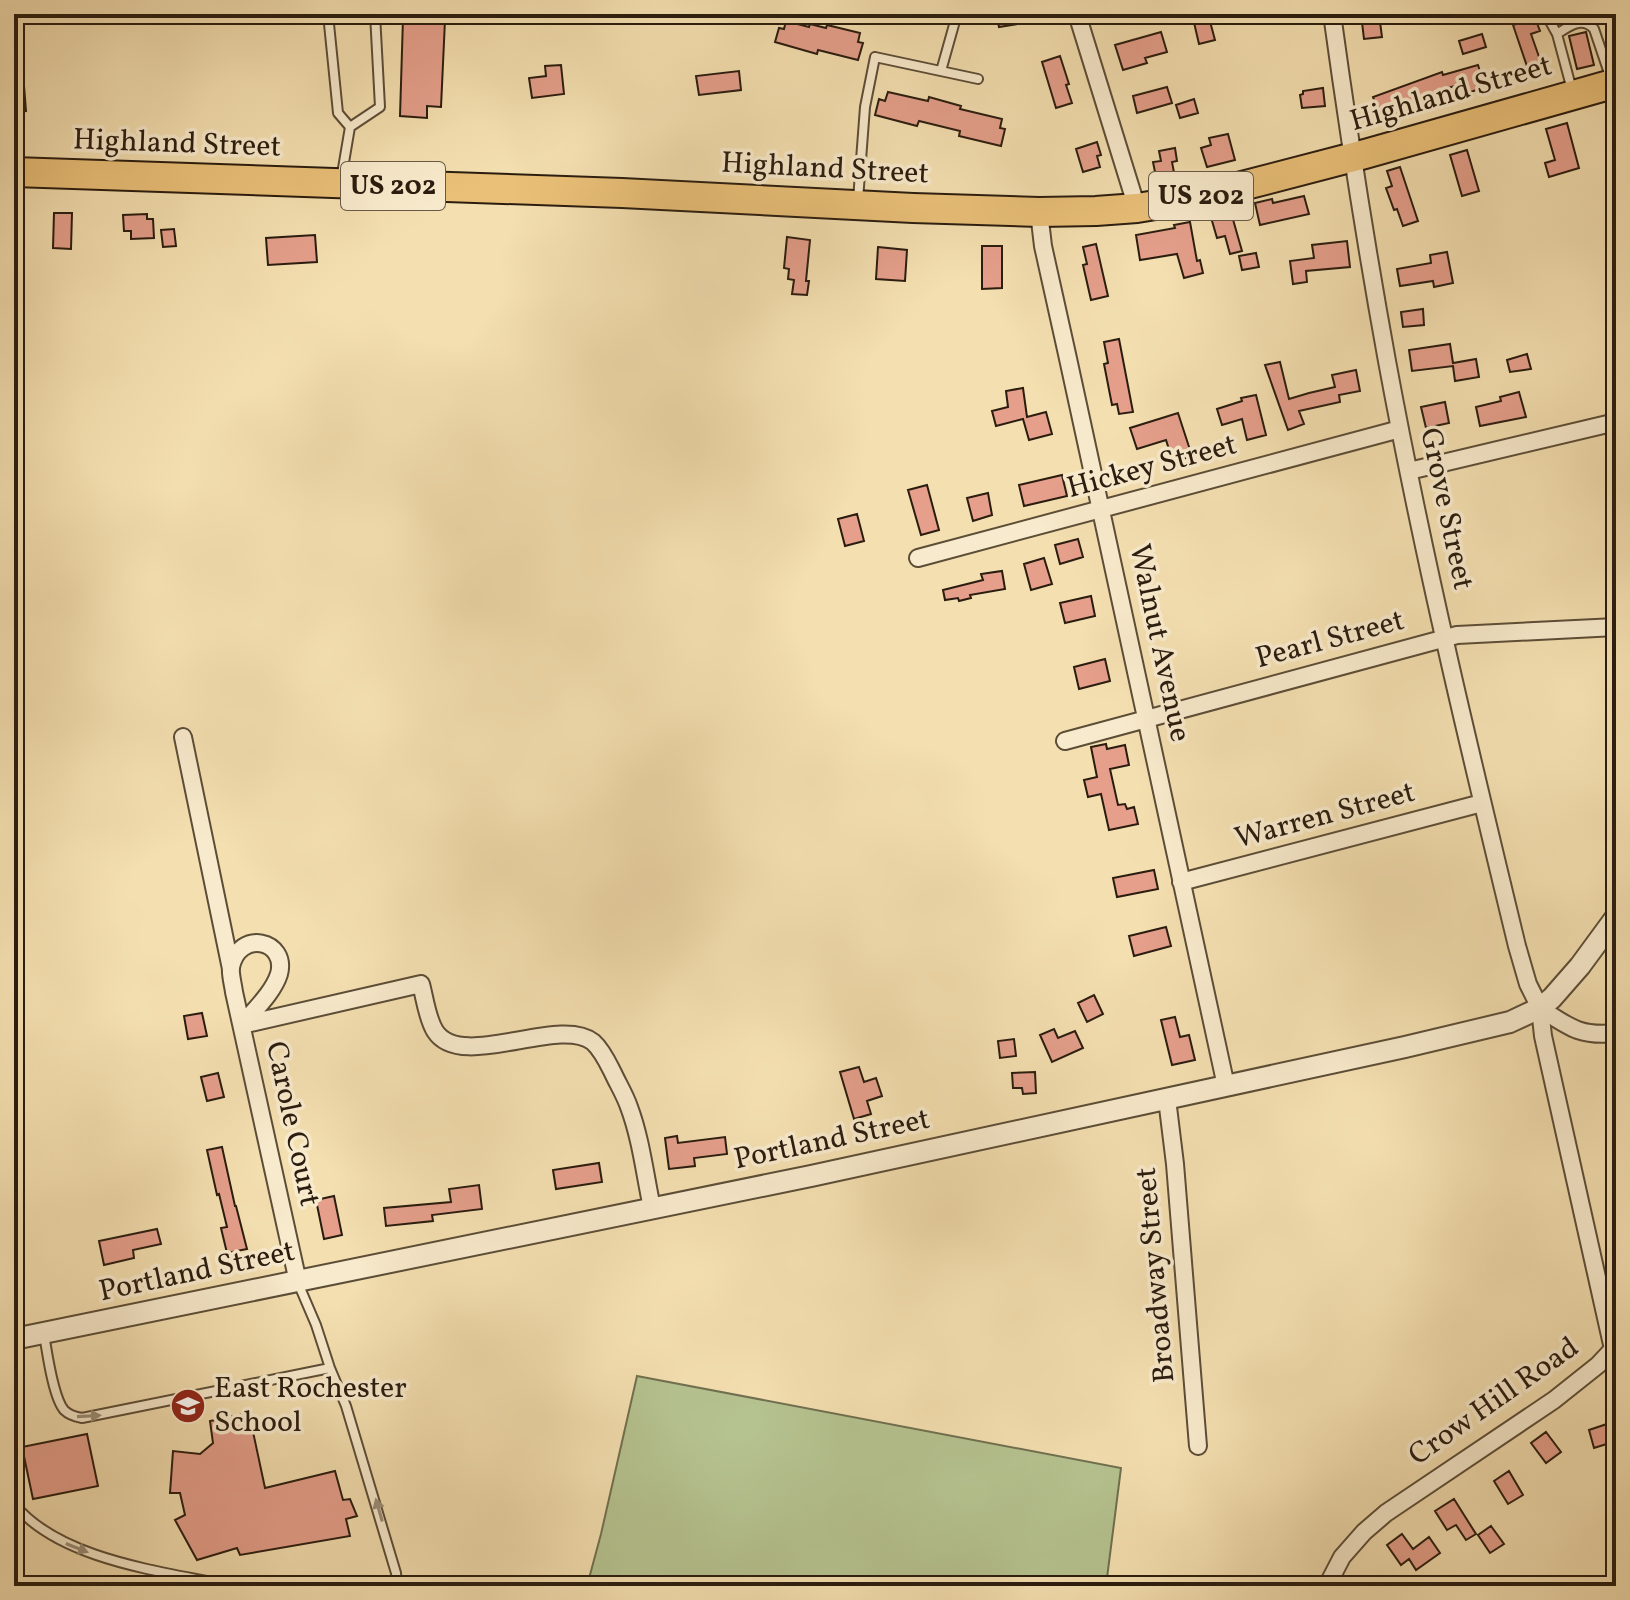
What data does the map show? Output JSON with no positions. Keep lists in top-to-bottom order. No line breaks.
{"streets":{"highway":["Highland Street","US 202"],"street":["Hickey Street","Grove Street","Pearl Street","Walnut Avenue","Warren Street","Carole Court","Portland Street","Broadway Street","Crow Hill Road"]},"crossings":[["Highland Street","Grove Street"],["Highland Street","Walnut Avenue"],["Hickey Street","Grove Street"],["Hickey Street","Walnut Avenue"],["Grove Street","Pearl Street"],["Grove Street","Warren Street"],["Grove Street","Portland Street"],["Grove Street","Crow Hill Road"],["Pearl Street","Walnut Avenue"],["Walnut Avenue","Warren Street"],["Walnut Avenue","Portland Street"],["Carole Court","Portland Street"],["Portland Street","Broadway Street"],["Portland Street","Crow Hill Road"]],"places":{"school or university":["East Rochester School"]}}
